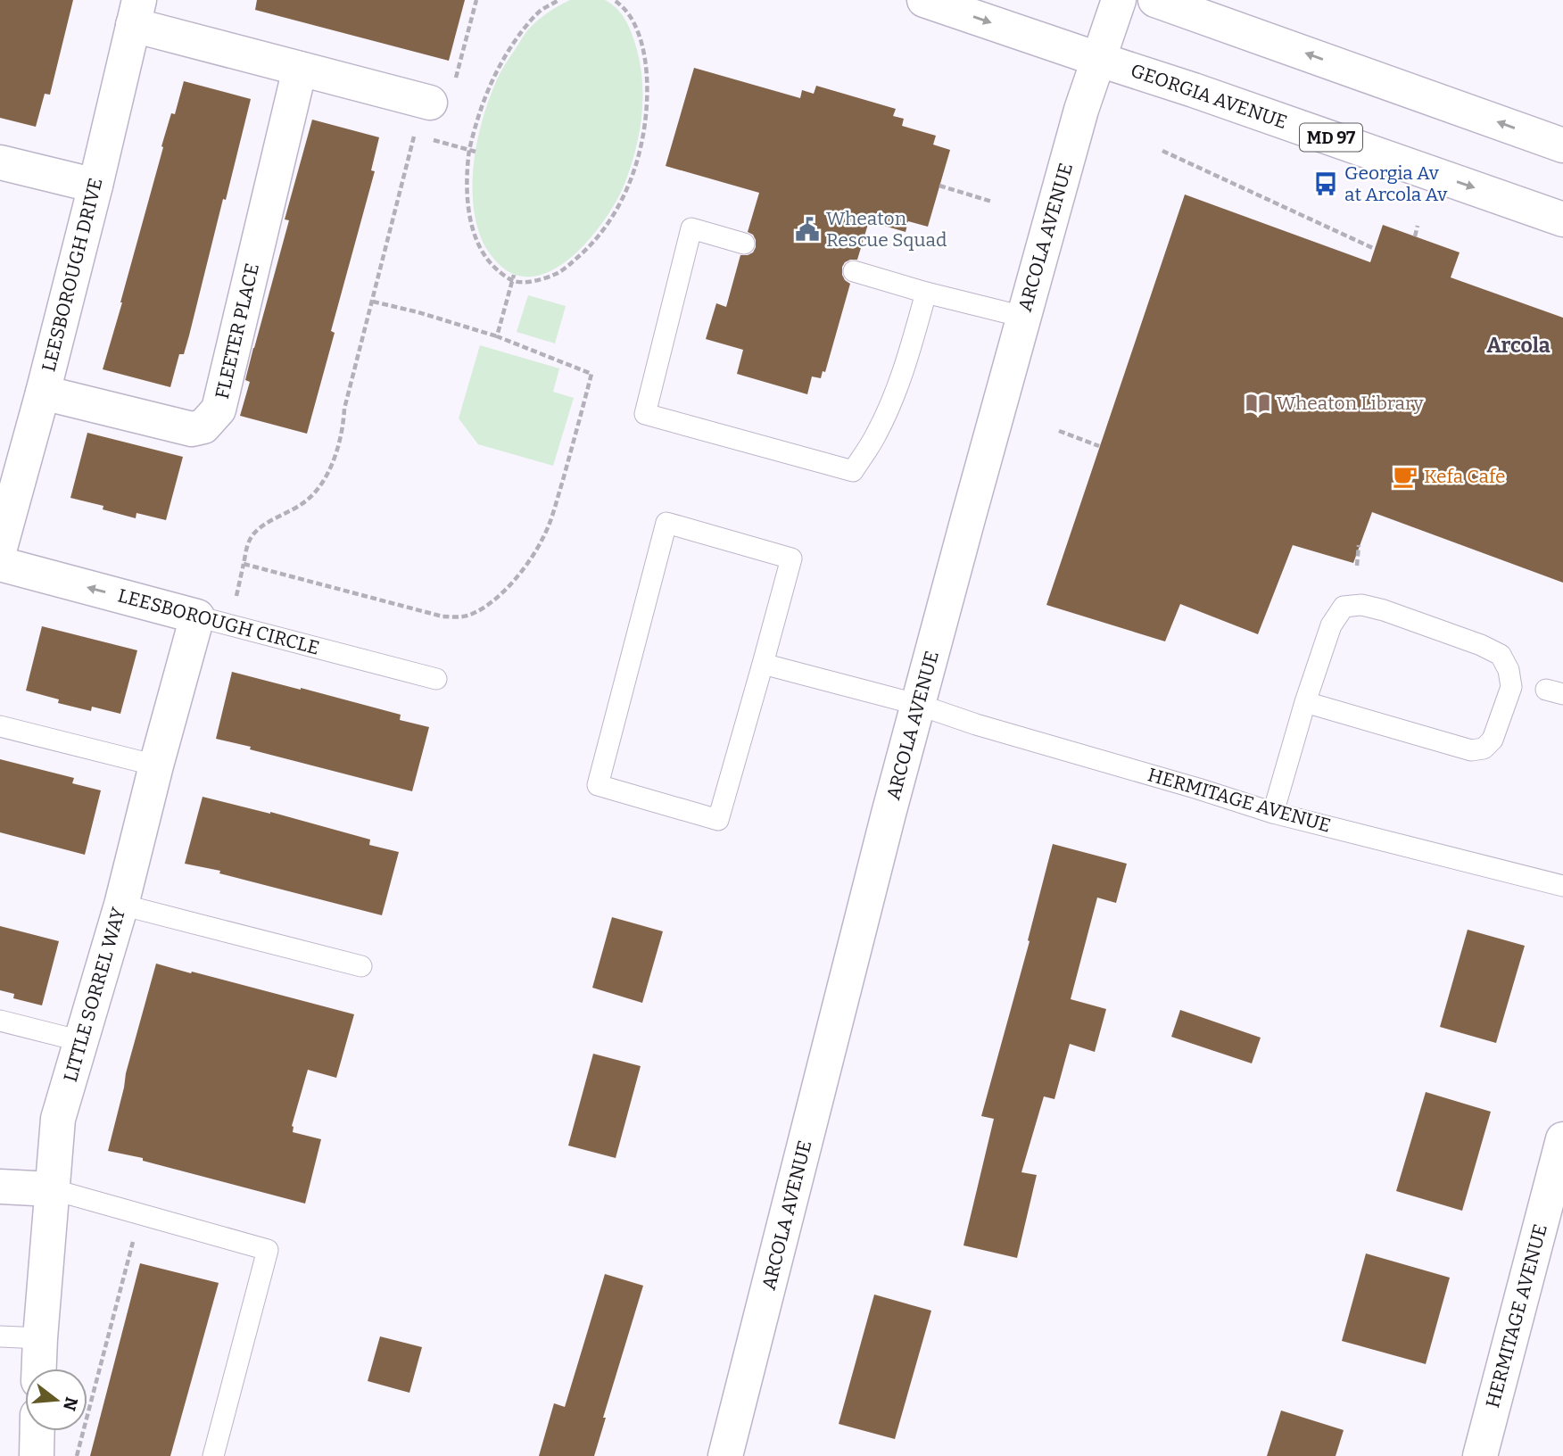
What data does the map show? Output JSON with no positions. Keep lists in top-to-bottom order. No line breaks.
{"streets":{"street":["GEORGIA AVENUE","MD 97","ARCOLA AVENUE","LEESBOROUGH DRIVE","FLEETER PLACE","LEESBOROUGH CIRCLE","HERMITAGE AVENUE","LITTLE SORREL WAY"]},"crossings":[["GEORGIA AVENUE","ARCOLA AVENUE"],["ARCOLA AVENUE","HERMITAGE AVENUE"],["LEESBOROUGH DRIVE","FLEETER PLACE"],["LEESBOROUGH CIRCLE","LITTLE SORREL WAY"]],"one_way":["LEESBOROUGH CIRCLE"],"districts":["Arcola"],"places":{"bus stop":["Georgia Av at Arcola Av"],"public building":["Wheaton Rescue Squad"],"library":["Wheaton Library"],"cafe":["Kefa Cafe"]},"north":"right"}
